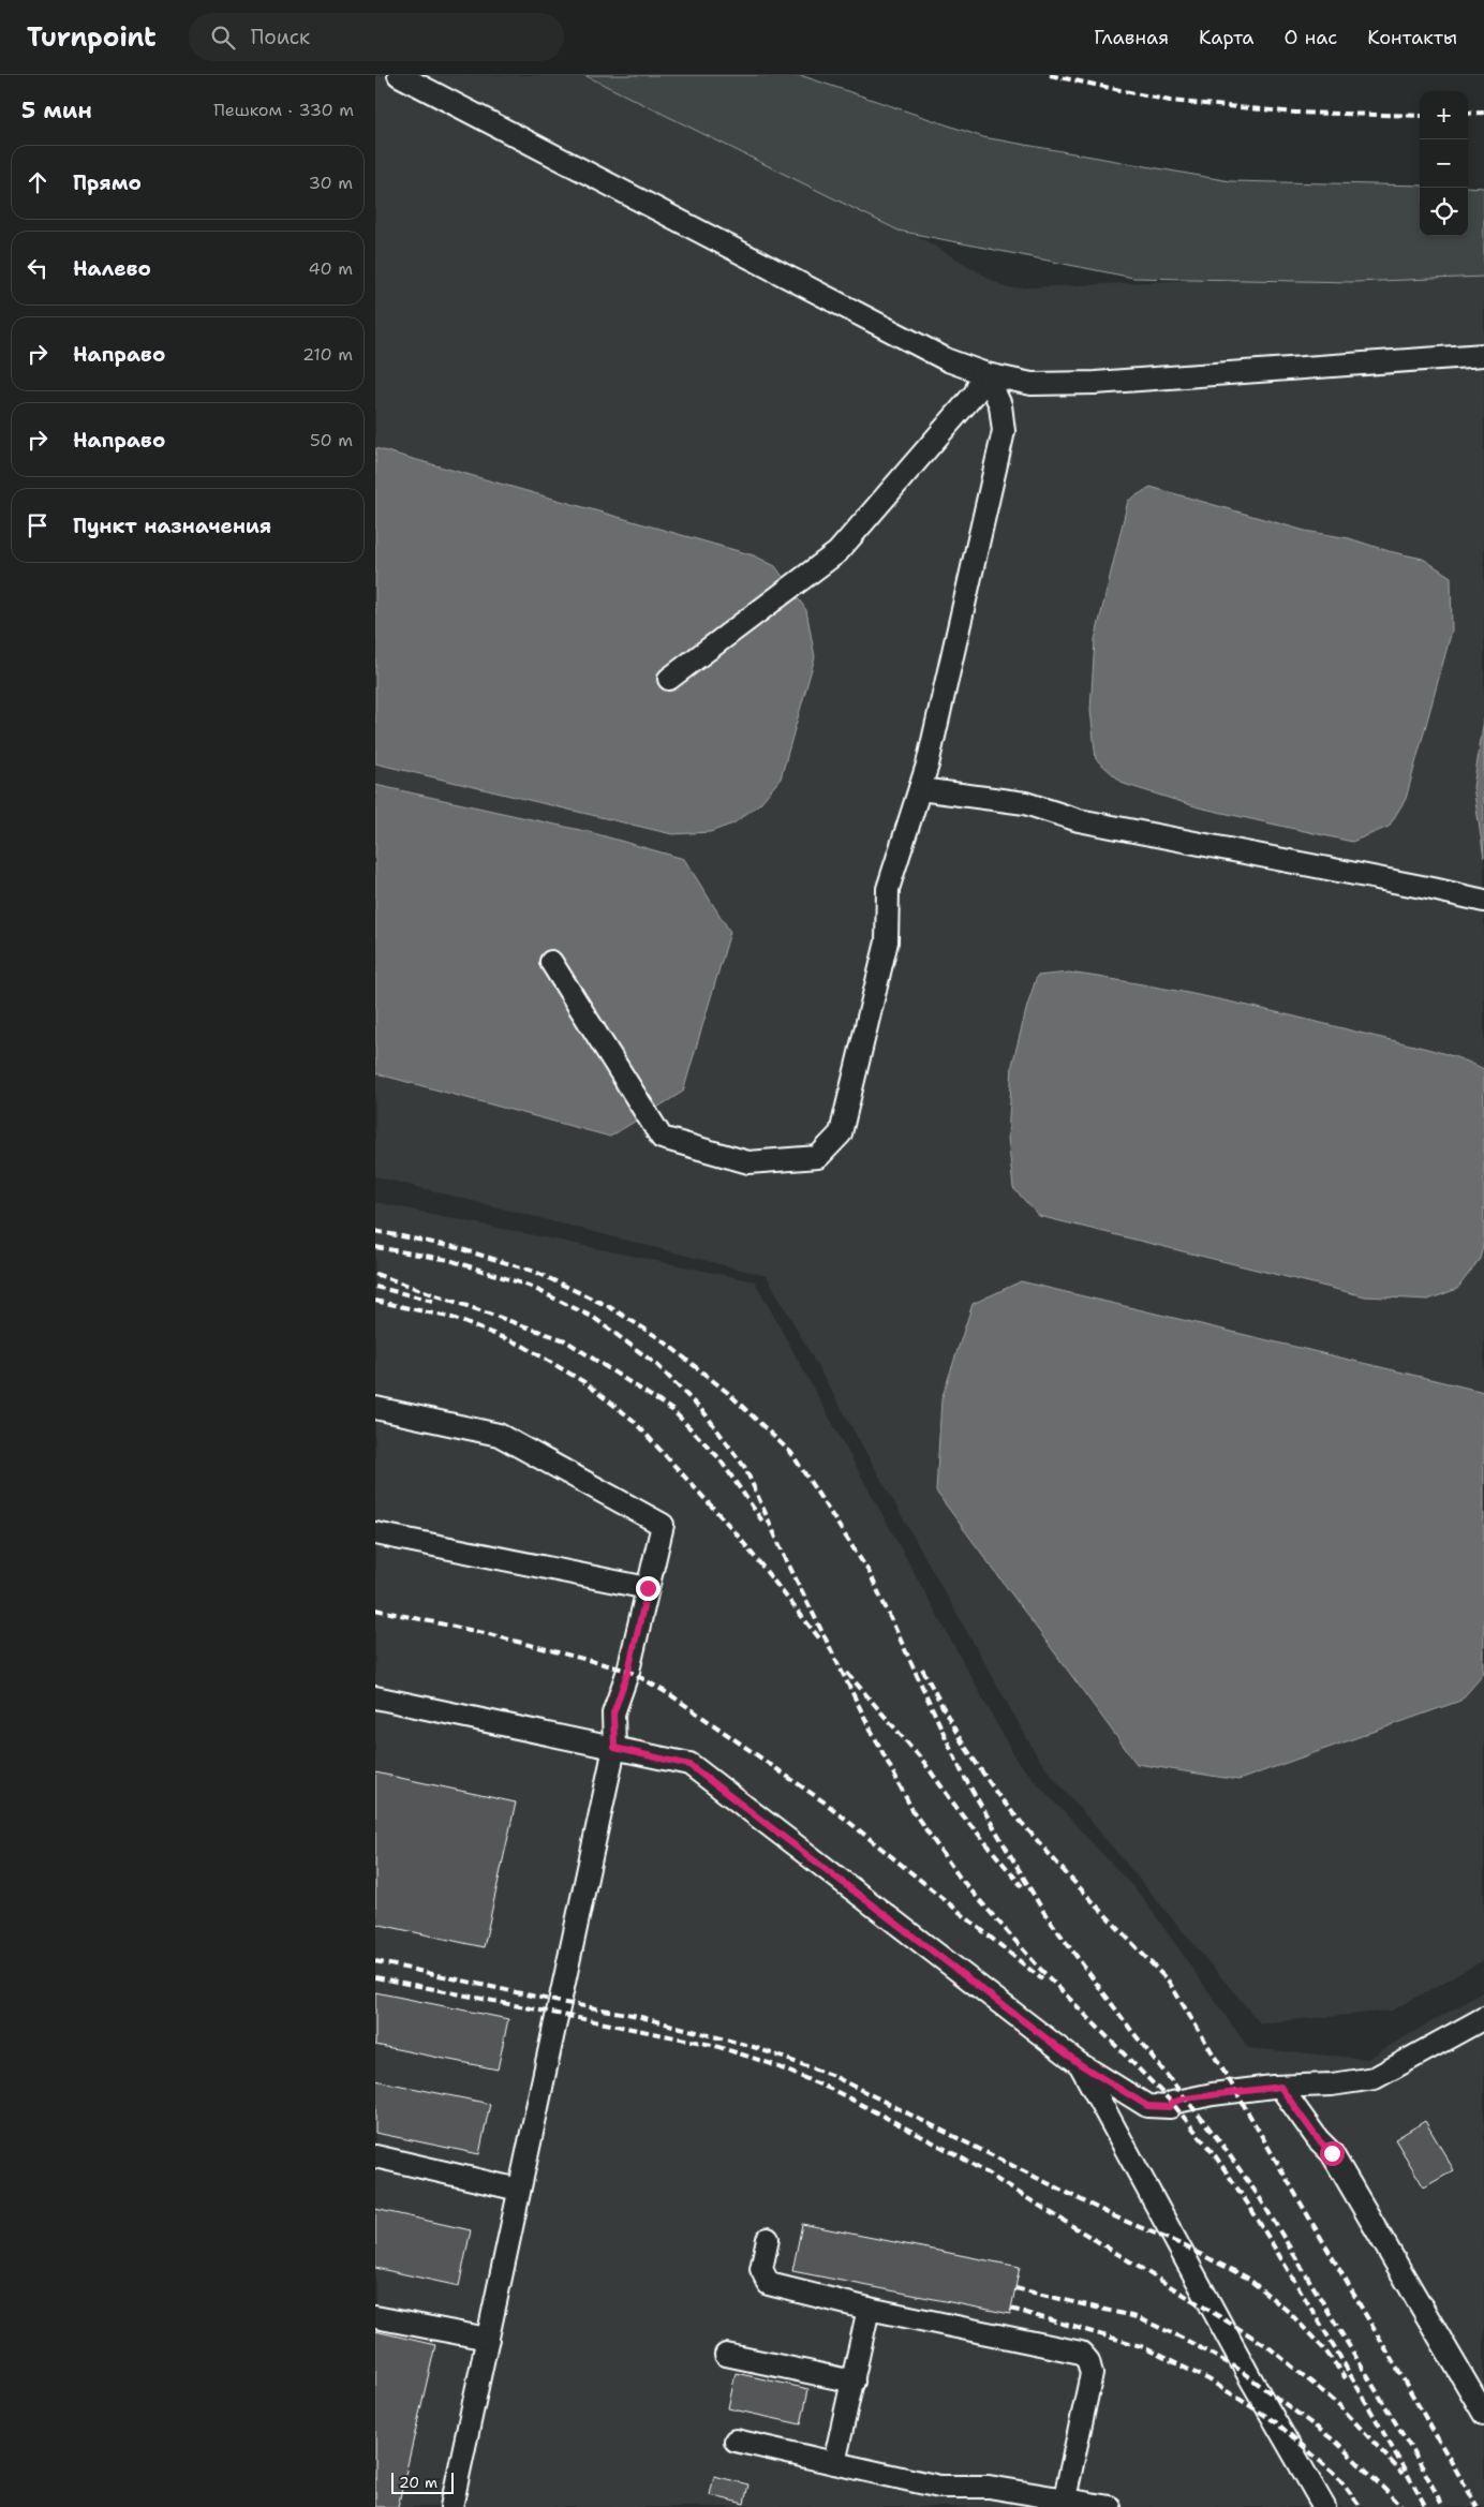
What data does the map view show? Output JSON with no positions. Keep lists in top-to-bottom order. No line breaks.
{"scale_bar":"20 m","page":{"header":"Turnpoint","search":"Поиск","nav":["Главная","Карта","О нас","Контакты"],"heading":["5 мин","Пешком · 330 m"],"map_buttons":["+","−"],"list":[["Прямо","30 m"],["Налево","40 m"],["Направо","210 m"],["Направо","50 m"],"Пункт назначения"],"scale":"20 m"}}
